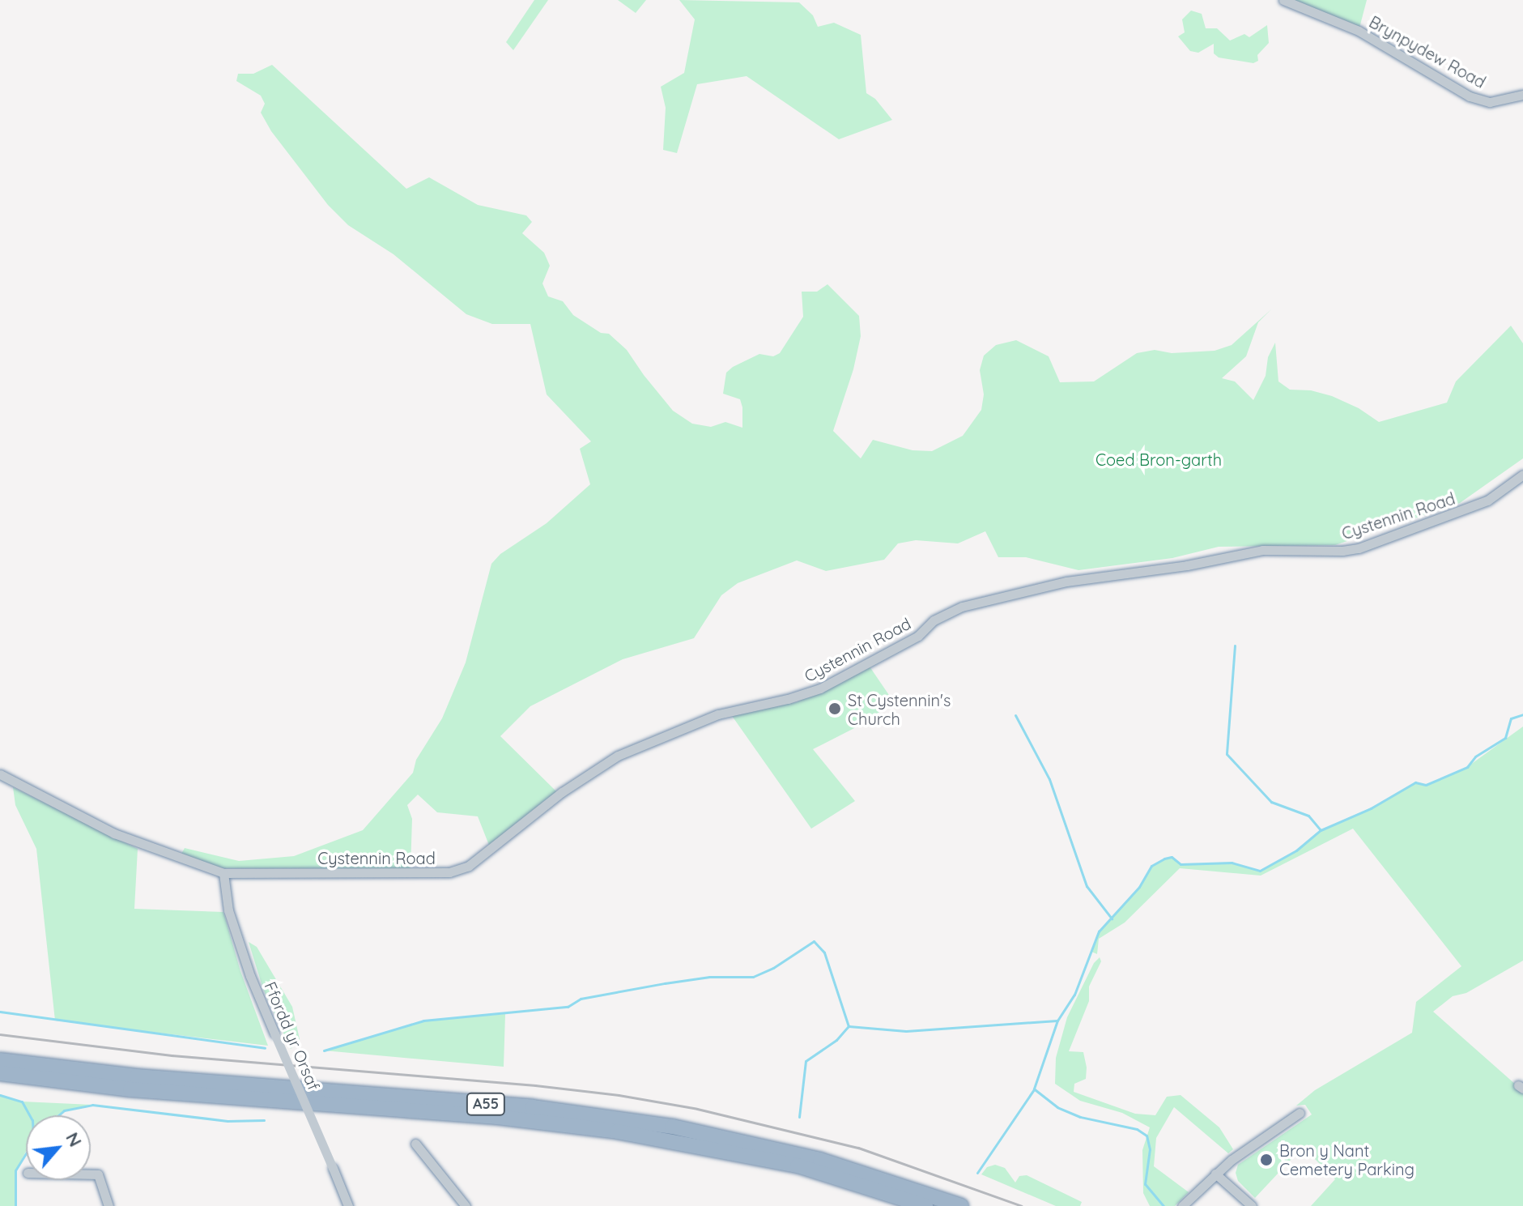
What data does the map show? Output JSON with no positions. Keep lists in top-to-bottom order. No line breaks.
{"streets":{"highway":["A55"],"street":["Brynpydew Road","Cystennin Road","Ffordd yr Orsaf"]},"crossings":[["Cystennin Road","Ffordd yr Orsaf"]],"parks":["Coed Bron-garth"],"places":["St Cystennin's Church","Bron y Nant Cemetery Parking"],"north":"top right"}
